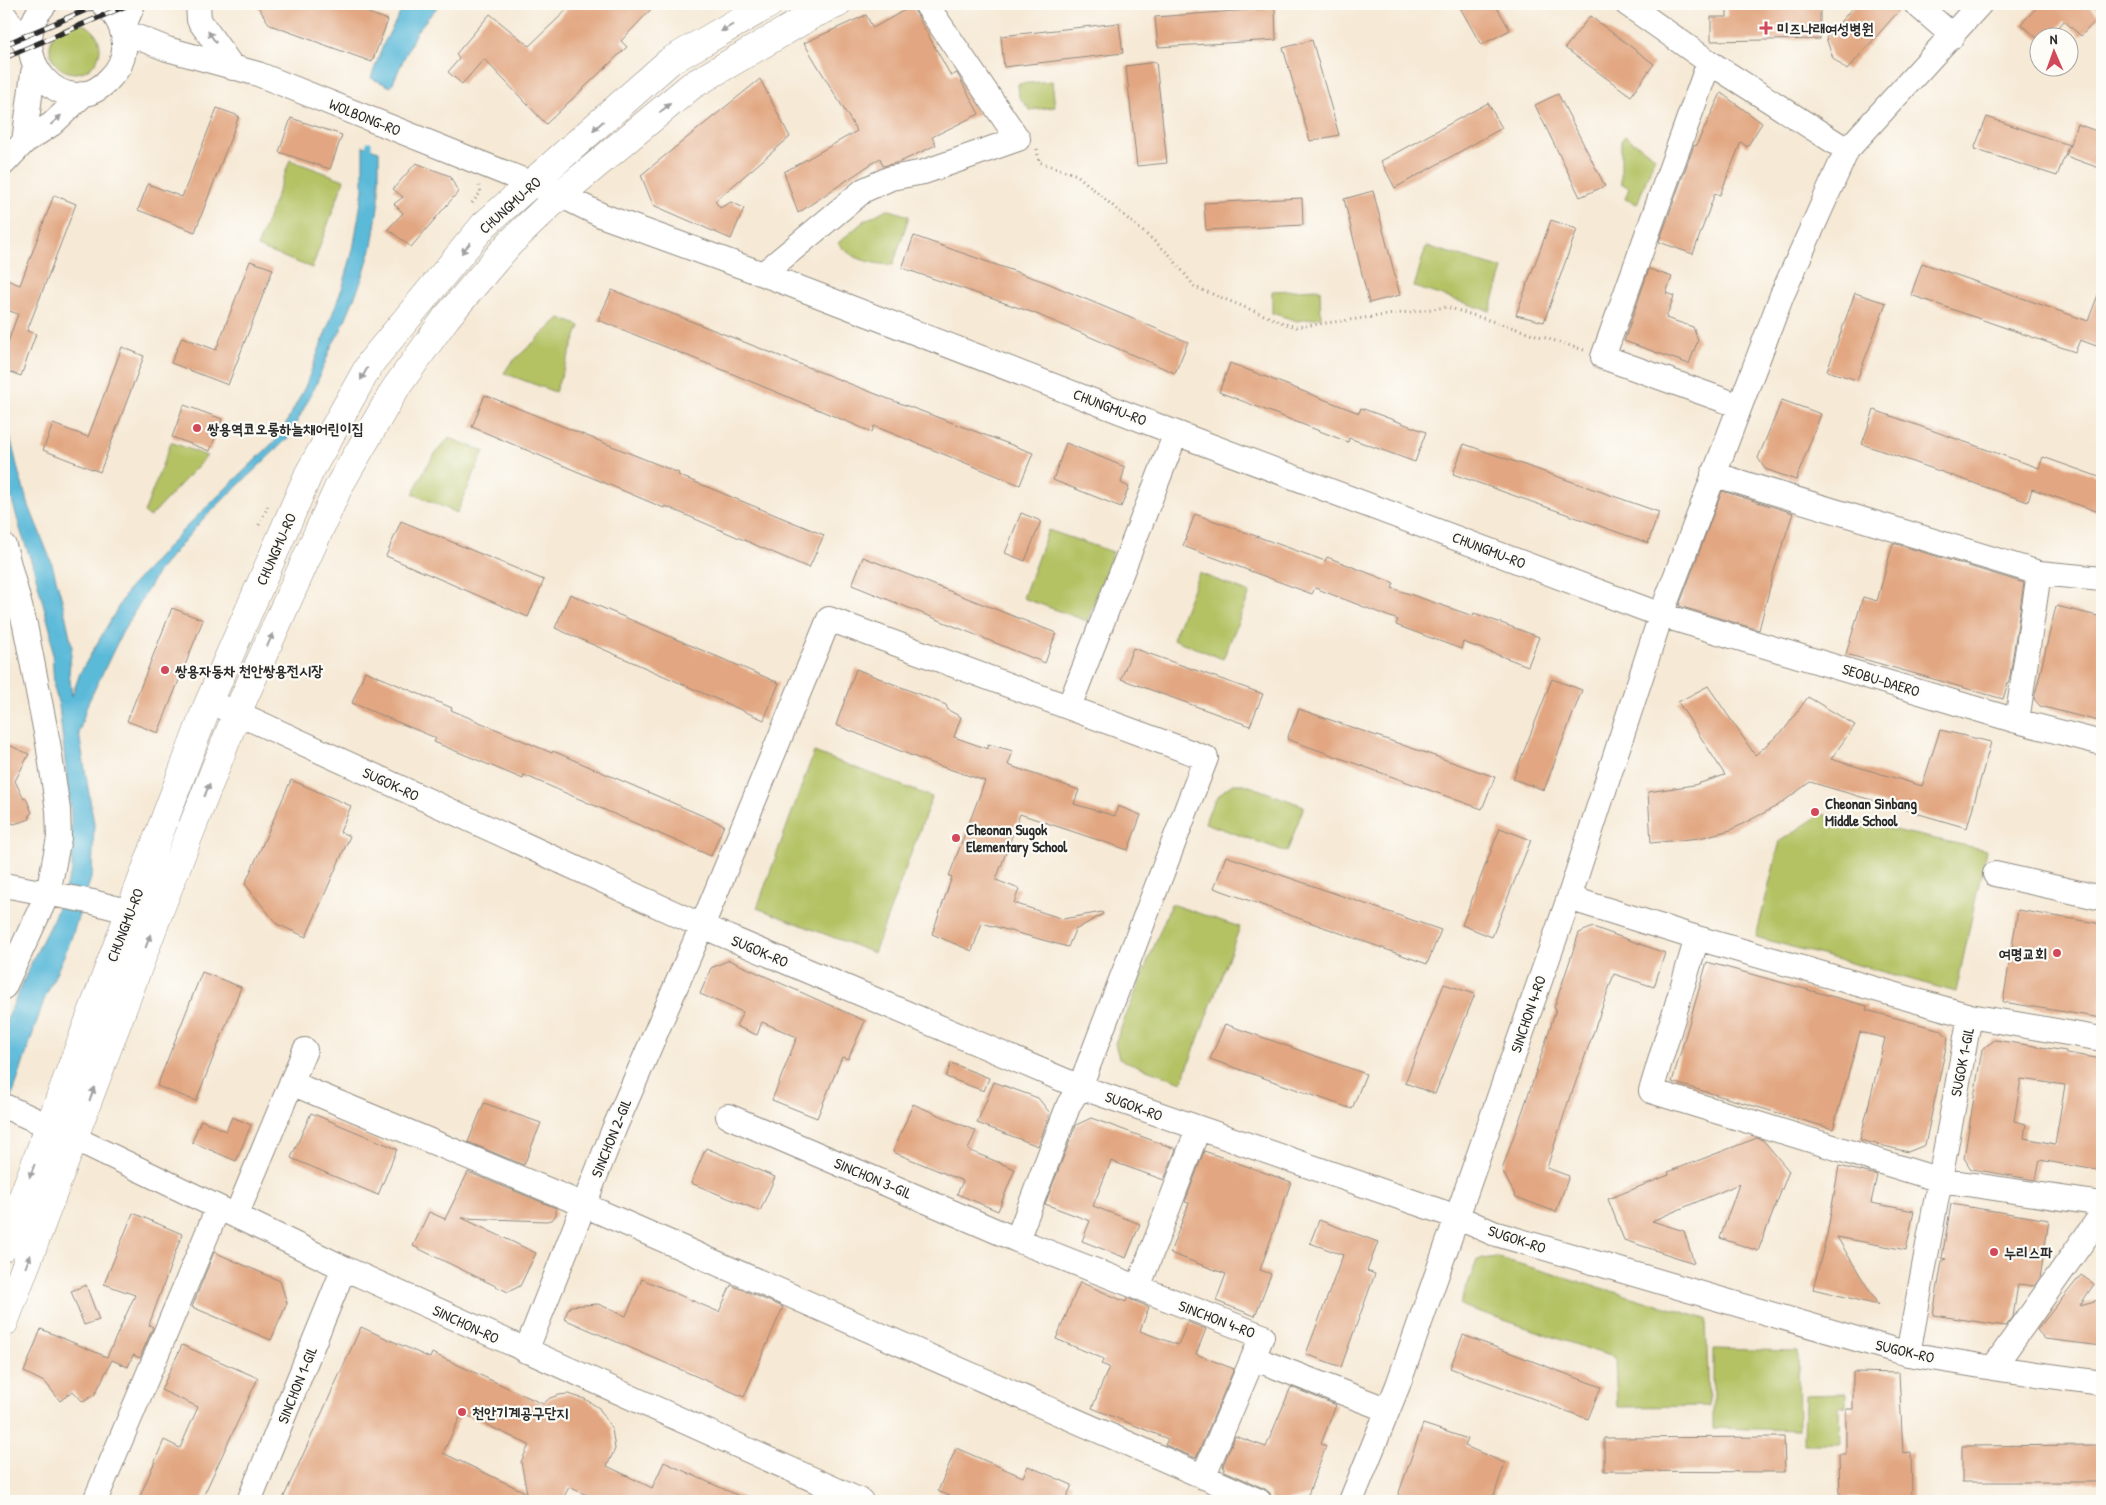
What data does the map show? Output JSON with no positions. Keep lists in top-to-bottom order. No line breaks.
{"streets":{"main road":["CHUNGMU-RO"],"street":["WOLBONG-RO","SEOBU-DAERO","SUGOK-RO","SINCHON 4-RO","SUGOK 1-GIL","SINCHON 2-GIL","SINCHON 3-GIL","SINCHON-RO","SINCHON 1-GIL"]},"crossings":[["WOLBONG-RO","CHUNGMU-RO"],["CHUNGMU-RO","SEOBU-DAERO"],["CHUNGMU-RO","SUGOK-RO"],["CHUNGMU-RO","SINCHON 4-RO"],["CHUNGMU-RO","SINCHON-RO"],["SEOBU-DAERO","SINCHON 4-RO"],["SUGOK-RO","SINCHON 4-RO"],["SUGOK-RO","SUGOK 1-GIL"],["SUGOK-RO","SINCHON 2-GIL"],["SINCHON 4-RO","SINCHON 3-GIL"],["SINCHON 2-GIL","SINCHON-RO"],["SINCHON-RO","SINCHON 1-GIL"]],"places":{"health":["미즈나래여성병원"],"other":["쌍용역코오롱하늘채어린이집","쌍용자동차 천안쌍용전시장","Cheonan Sinbang Middle School","Cheonan Sugok Elementary School","여명교회","누리스파","천안기계공구단지"]},"north":"top"}
